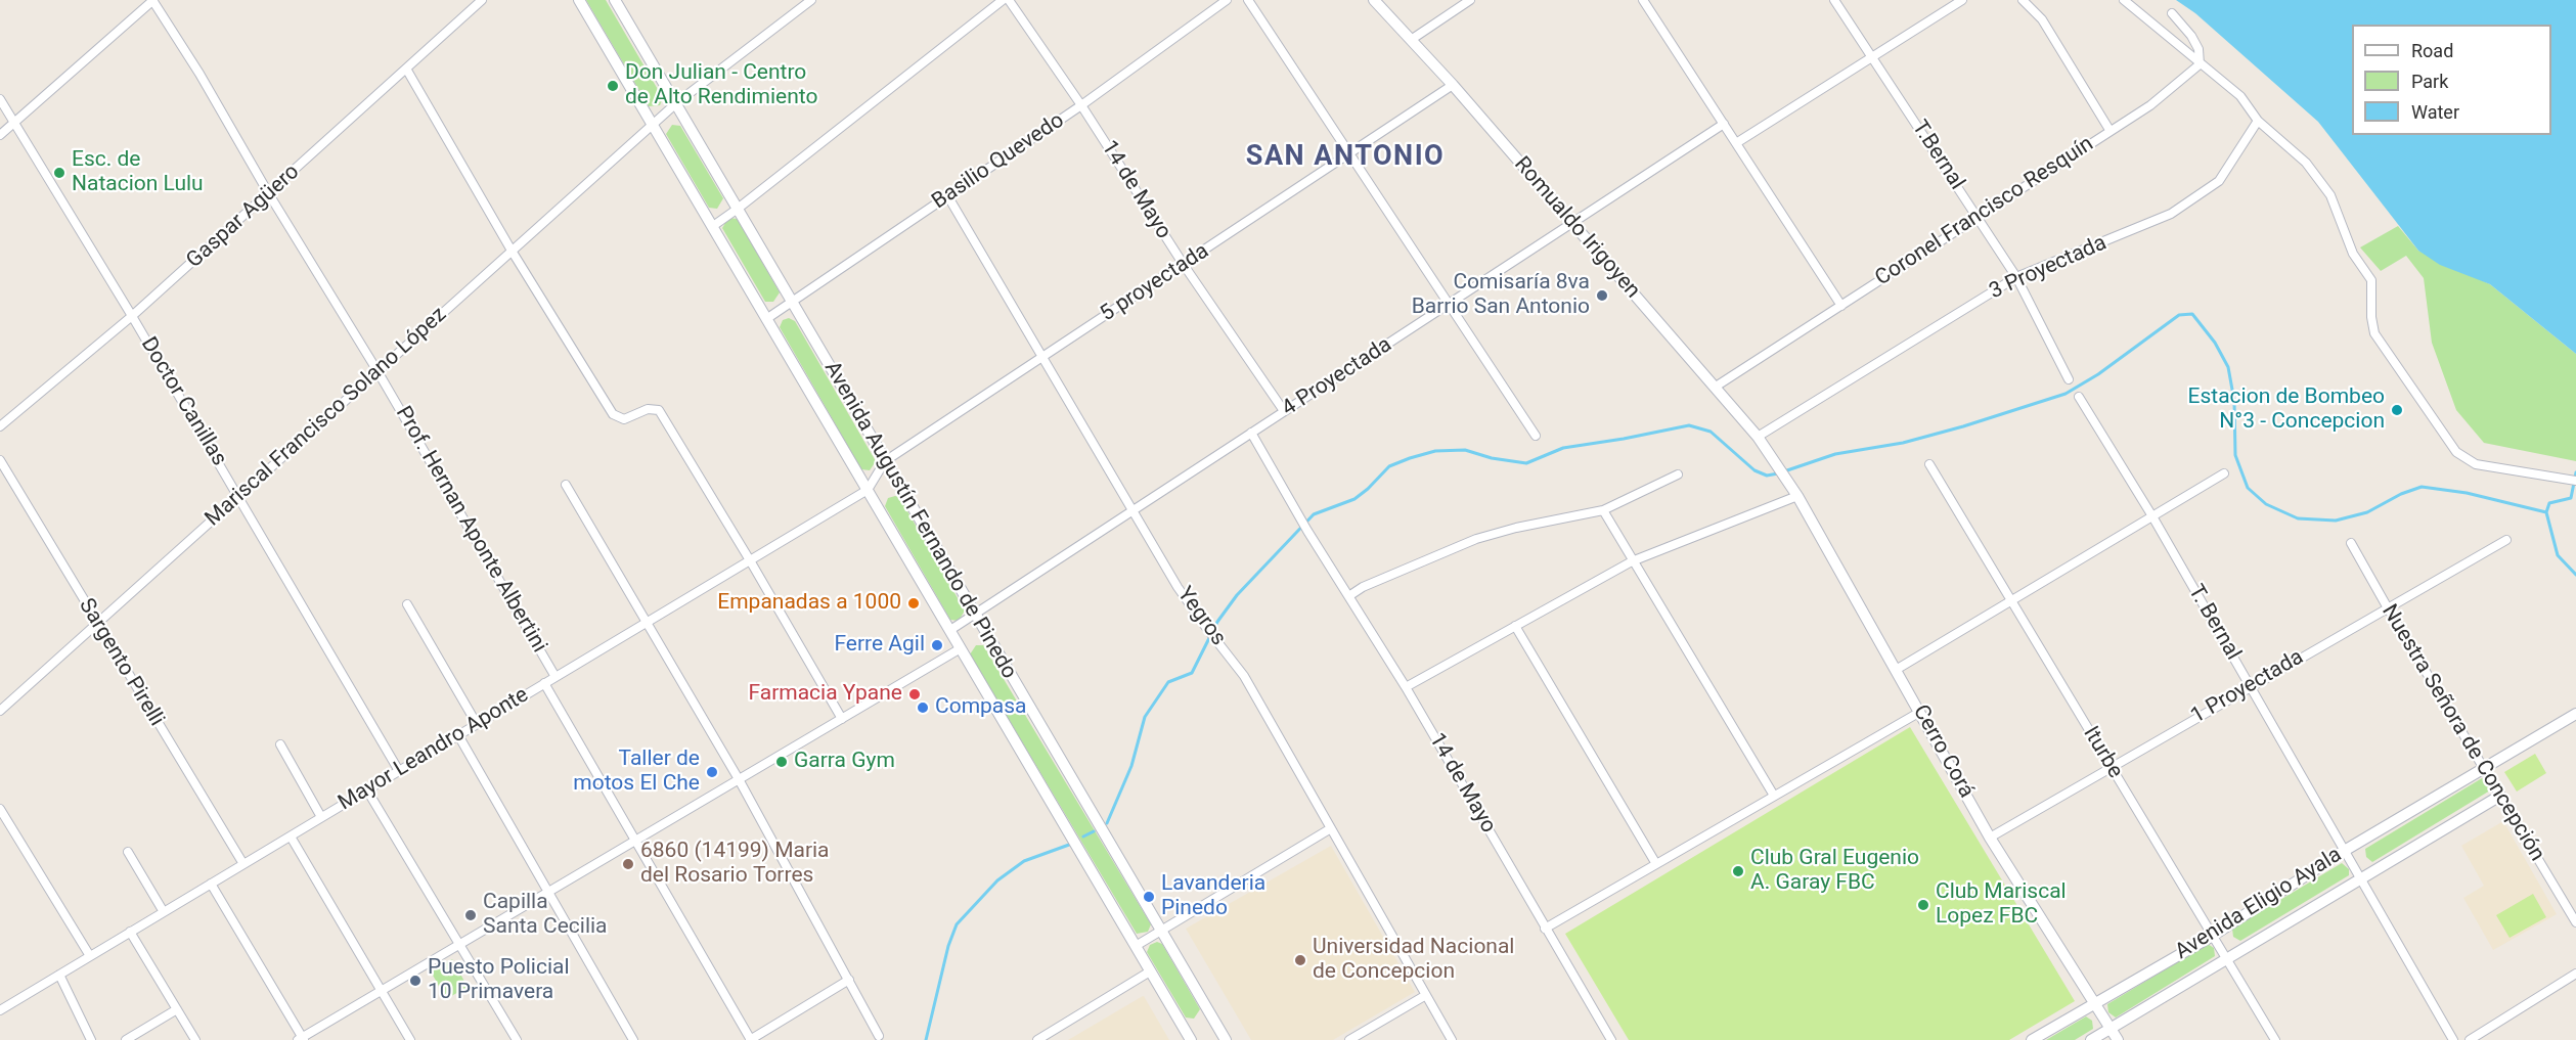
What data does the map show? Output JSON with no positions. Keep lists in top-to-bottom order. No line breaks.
{"streets":{"street":["T.Bernal","Basilio Quevedo","14 de Mayo","Coronel Francisco Resquín","Gaspar Agüero","Romualdo Irigoyen","3 Proyectada","5 proyectada","4 Proyectada","Doctor Canillas","Mariscal Francisco Solano López","Avenida Augustín Fernando de Pinedo","Prof. Hernan Aponte Albertini","Yegros","T. Bernal","Sargento Pirelli","1 Proyectada","Nuestra Señora de Concepción","Mayor Leandro Aponte","Cerro Corá","Iturbe","Avenida Eligio Ayala"]},"crossings":[["T.Bernal","Coronel Francisco Resquín"],["T.Bernal","3 Proyectada"],["Basilio Quevedo","14 de Mayo"],["Basilio Quevedo","Avenida Augustín Fernando de Pinedo"],["Basilio Quevedo","Yegros"],["14 de Mayo","5 proyectada"],["14 de Mayo","4 Proyectada"],["Coronel Francisco Resquín","Romualdo Irigoyen"],["Gaspar Agüero","Doctor Canillas"],["Gaspar Agüero","Prof. Hernan Aponte Albertini"],["Romualdo Irigoyen","3 Proyectada"],["Romualdo Irigoyen","5 proyectada"],["Romualdo Irigoyen","4 Proyectada"],["Romualdo Irigoyen","Cerro Corá"],["5 proyectada","Avenida Augustín Fernando de Pinedo"],["5 proyectada","Yegros"],["5 proyectada","Mayor Leandro Aponte"],["4 Proyectada","Avenida Augustín Fernando de Pinedo"],["4 Proyectada","Yegros"],["Doctor Canillas","Mariscal Francisco Solano López"],["Doctor Canillas","Mayor Leandro Aponte"],["Mariscal Francisco Solano López","Avenida Augustín Fernando de Pinedo"],["Mariscal Francisco Solano López","Prof. Hernan Aponte Albertini"],["Mariscal Francisco Solano López","Sargento Pirelli"],["Avenida Augustín Fernando de Pinedo","Mayor Leandro Aponte"],["Prof. Hernan Aponte Albertini","Mayor Leandro Aponte"],["T. Bernal","1 Proyectada"],["T. Bernal","Avenida Eligio Ayala"],["Sargento Pirelli","Mayor Leandro Aponte"],["1 Proyectada","Nuestra Señora de Concepción"],["1 Proyectada","Cerro Corá"],["1 Proyectada","Iturbe"],["Nuestra Señora de Concepción","Avenida Eligio Ayala"],["Cerro Corá","Avenida Eligio Ayala"],["Iturbe","Avenida Eligio Ayala"]],"districts":["SAN ANTONIO"],"places":["Don Julian - Centro de Alto Rendimiento","Esc. de Natacion Lulu","Comisaría 8va Barrio San Antonio","Estacion de Bombeo N°3 - Concepcion","Empanadas a 1000","Ferre Agil","Farmacia Ypane","Compasa","Garra Gym","Taller de motos El Che","6860 (14199) Maria del Rosario Torres","Club Gral Eugenio A. Garay FBC","Lavanderia Pinedo","Club Mariscal Lopez FBC","Capilla Santa Cecilia","Universidad Nacional de Concepcion","Puesto Policial 10 Primavera"],"legend":["Road","Park","Water"]}
